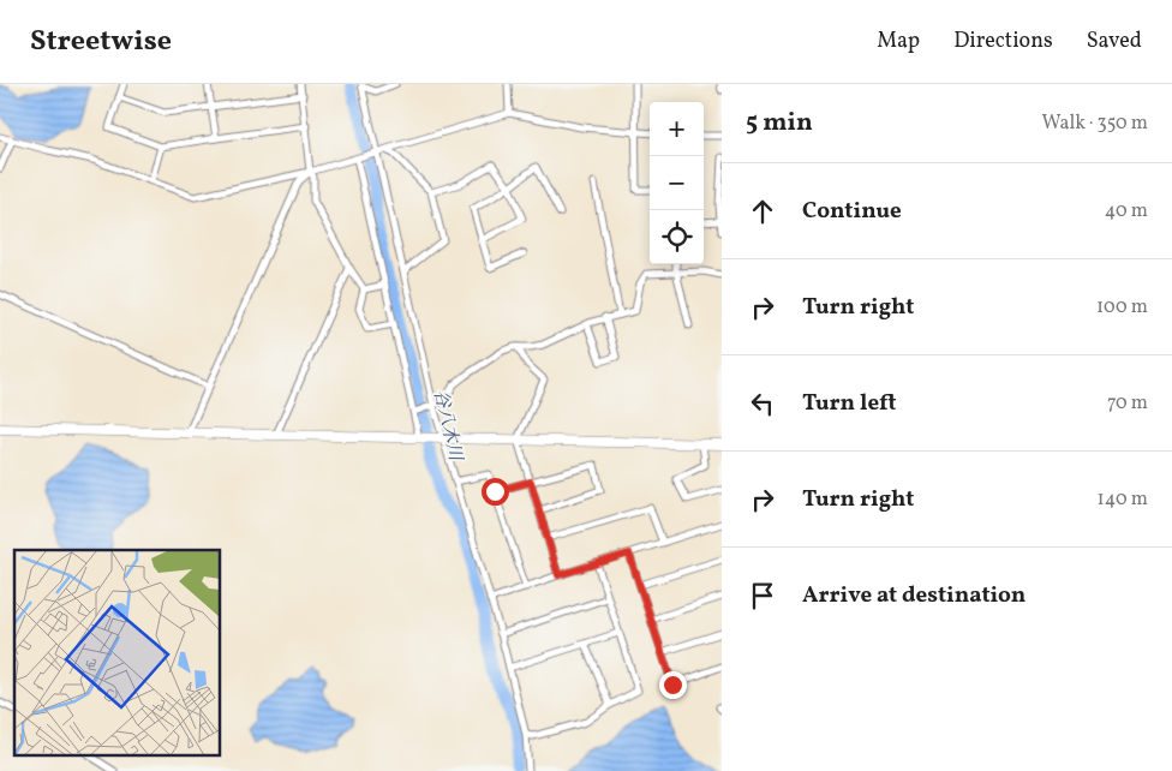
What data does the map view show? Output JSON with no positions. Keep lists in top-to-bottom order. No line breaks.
{"water":["谷八木川"],"page":{"header":"Streetwise","nav":["Map","Directions","Saved"],"heading":["5 min","Walk · 350 m"],"map_buttons":["+","−"],"list":[["Continue","40 m"],["Turn right","100 m"],["Turn left","70 m"],["Turn right","140 m"],"Arrive at destination"]}}
